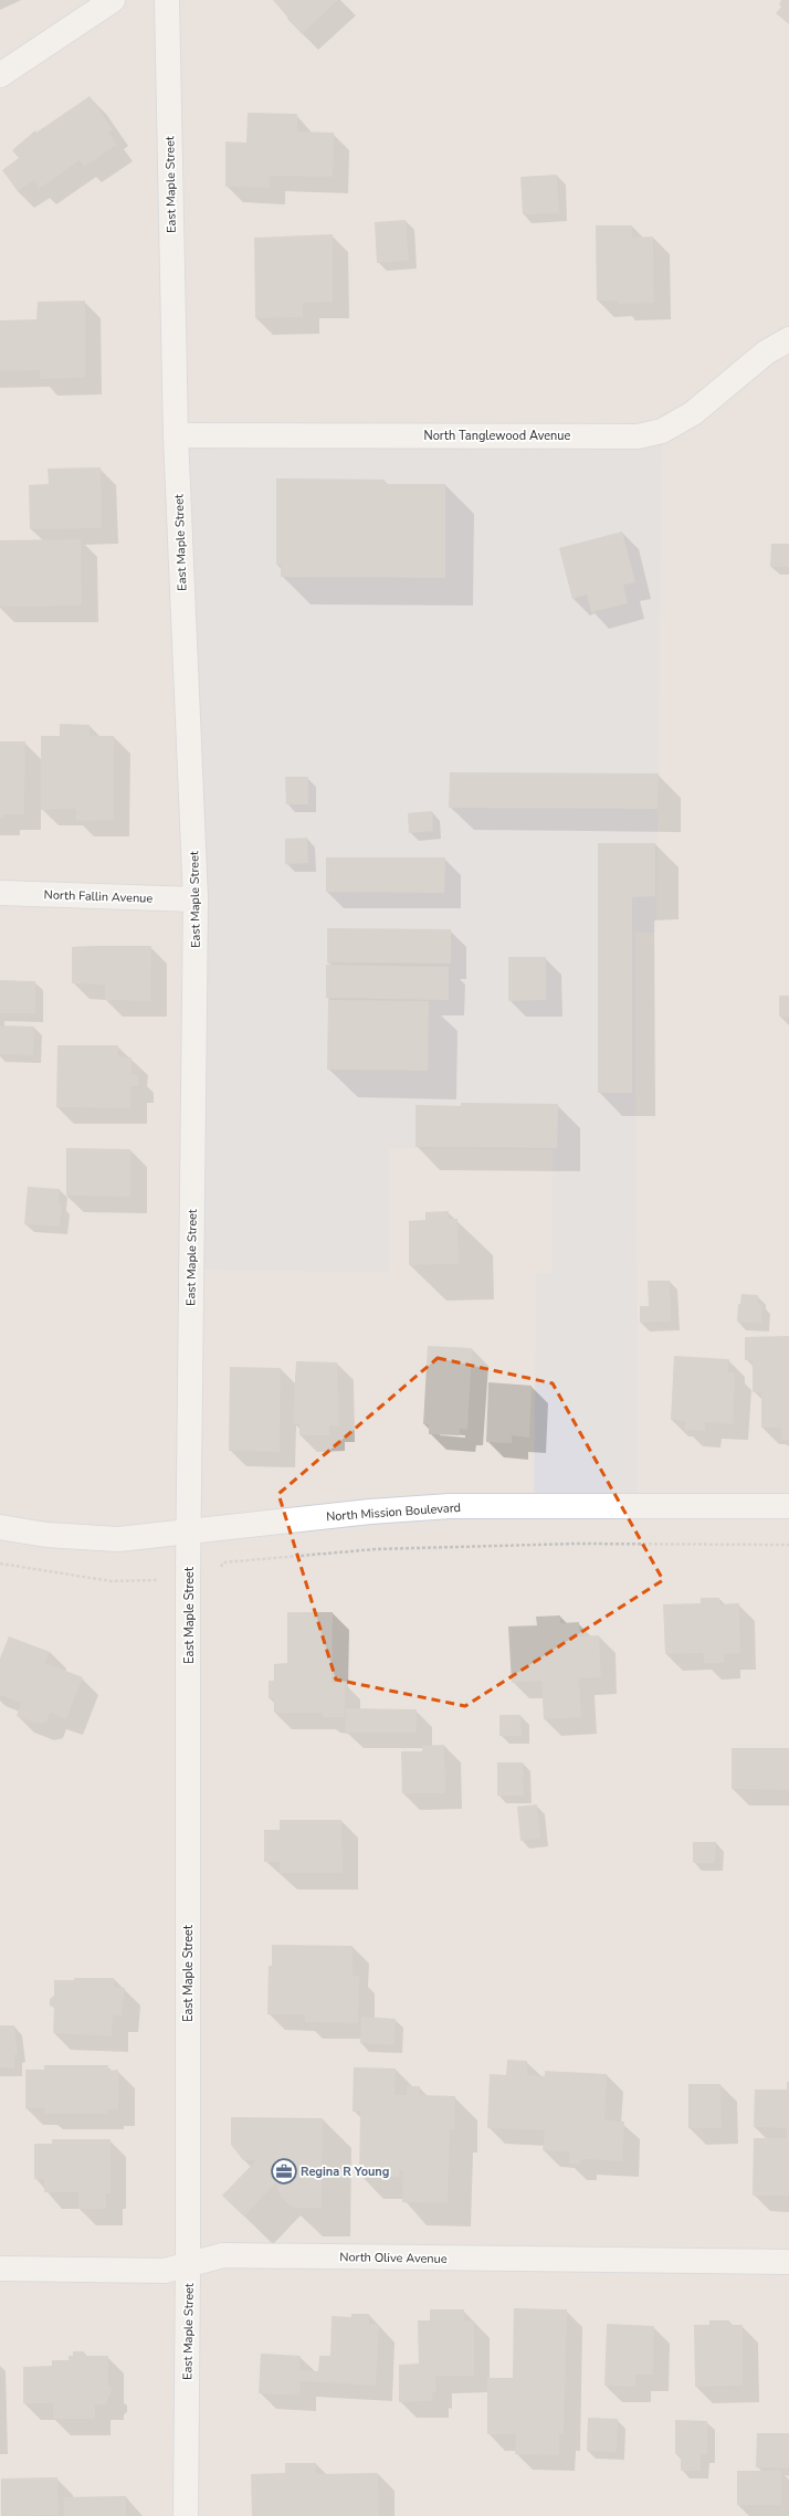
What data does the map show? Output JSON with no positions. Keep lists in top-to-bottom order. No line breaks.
{"streets":{"street":["East Maple Street","North Tanglewood Avenue","North Fallin Avenue","North Mission Boulevard","North Olive Avenue"]},"crossings":[["East Maple Street","North Tanglewood Avenue"],["East Maple Street","North Fallin Avenue"],["East Maple Street","North Mission Boulevard"],["East Maple Street","North Olive Avenue"]],"places":{"office":["Regina R Young"]}}
